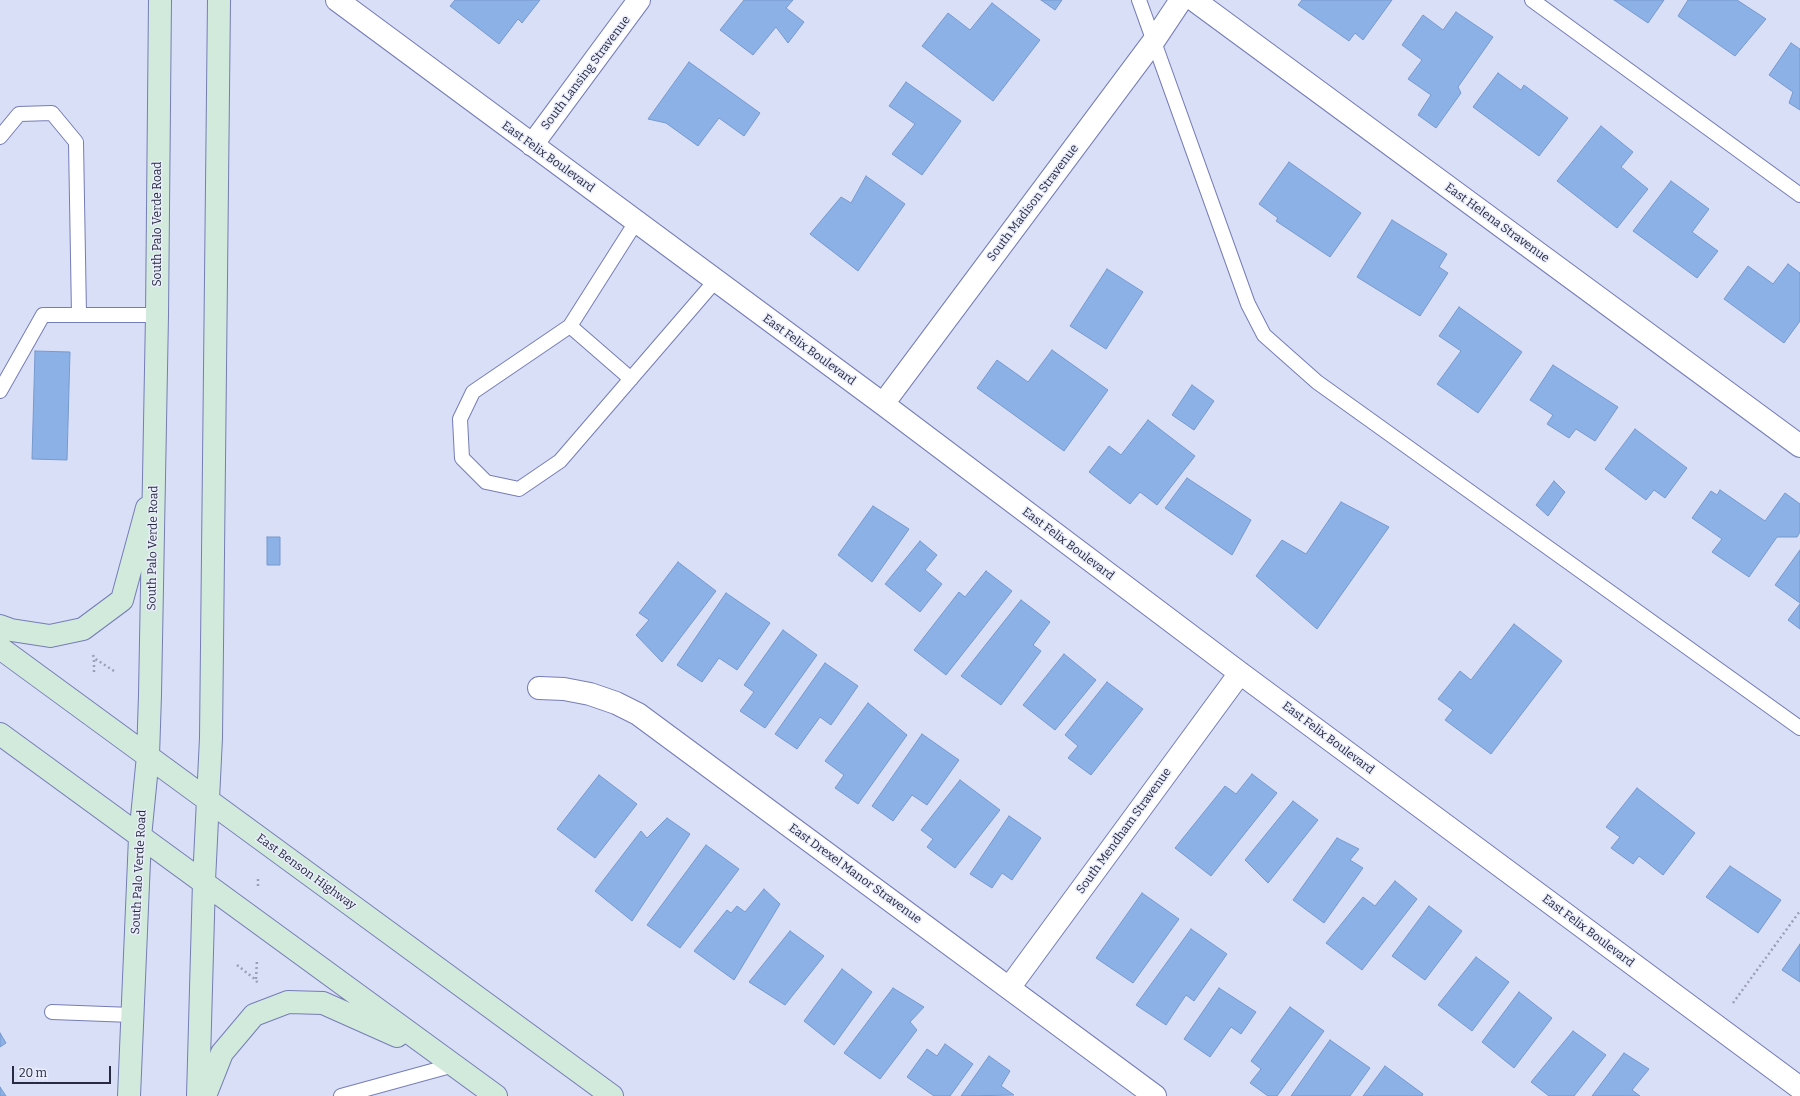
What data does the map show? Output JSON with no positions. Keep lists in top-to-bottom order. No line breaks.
{"streets":{"main road":["South Palo Verde Road","East Benson Highway"],"street":["South Lansing Stravenue","East Felix Boulevard","South Madison Stravenue","East Helena Stravenue","South Mendham Stravenue","East Drexel Manor Stravenue"]},"crossings":[["South Lansing Stravenue","East Felix Boulevard"],["East Felix Boulevard","South Madison Stravenue"],["East Felix Boulevard","South Mendham Stravenue"],["South Palo Verde Road","East Benson Highway"],["South Mendham Stravenue","East Drexel Manor Stravenue"]],"scale_bar":"20 m"}
